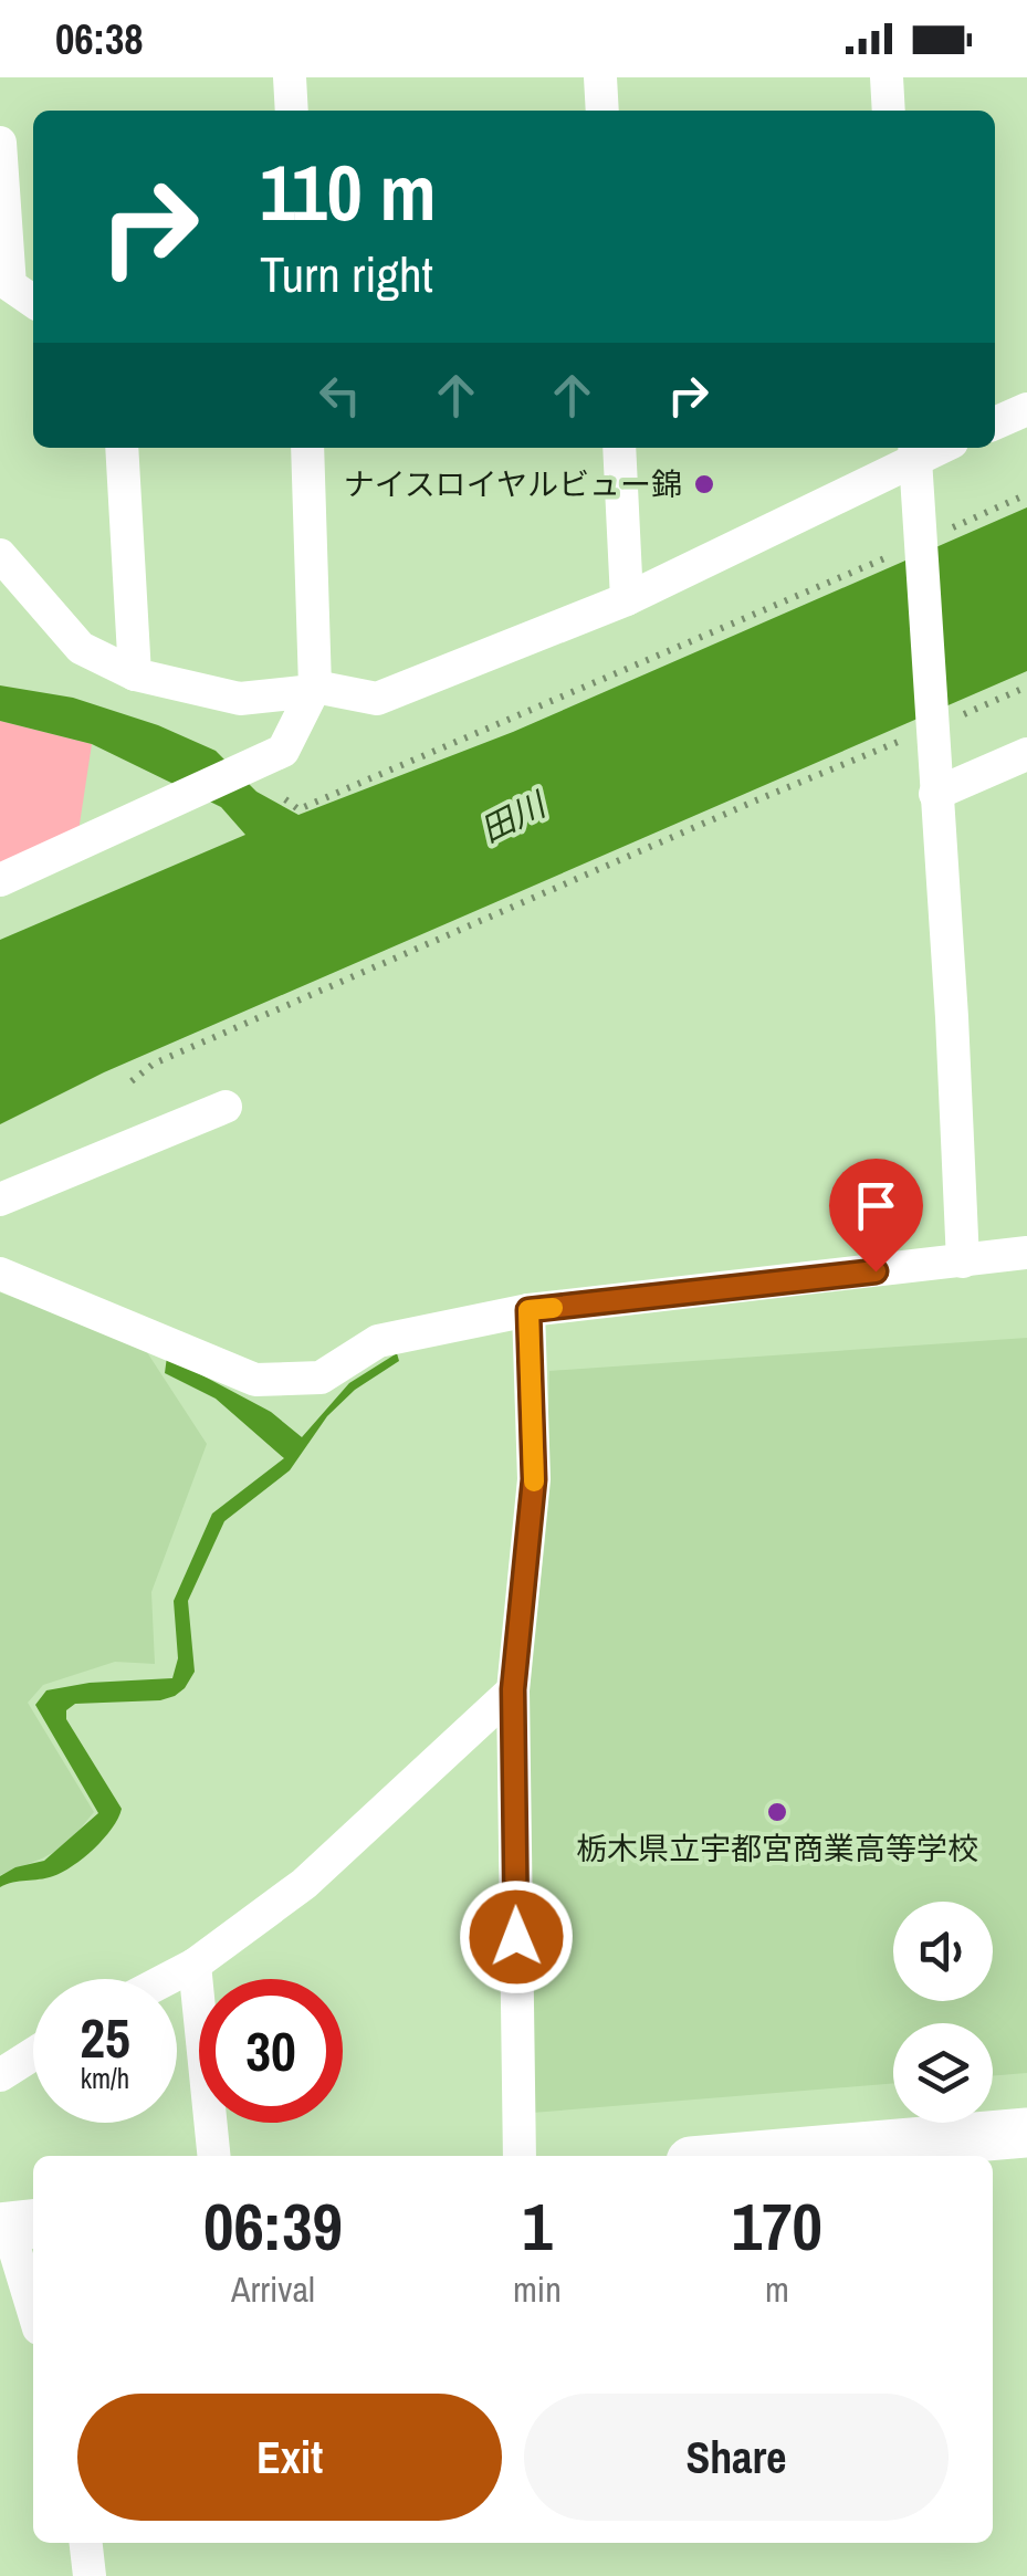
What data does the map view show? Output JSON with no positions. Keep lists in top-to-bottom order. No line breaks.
{"water":["田川"],"places":["ナイスロイヤルビュー錦","栃木県立宇都宮商業高等学校"],"page":{"status":"06:38","turn":["110 m","Turn right"],"speed":"25 km/h","limit":"30","eta":["06:39","Arrival","1","min","170","m"],"buttons":["Exit","Share"]}}
